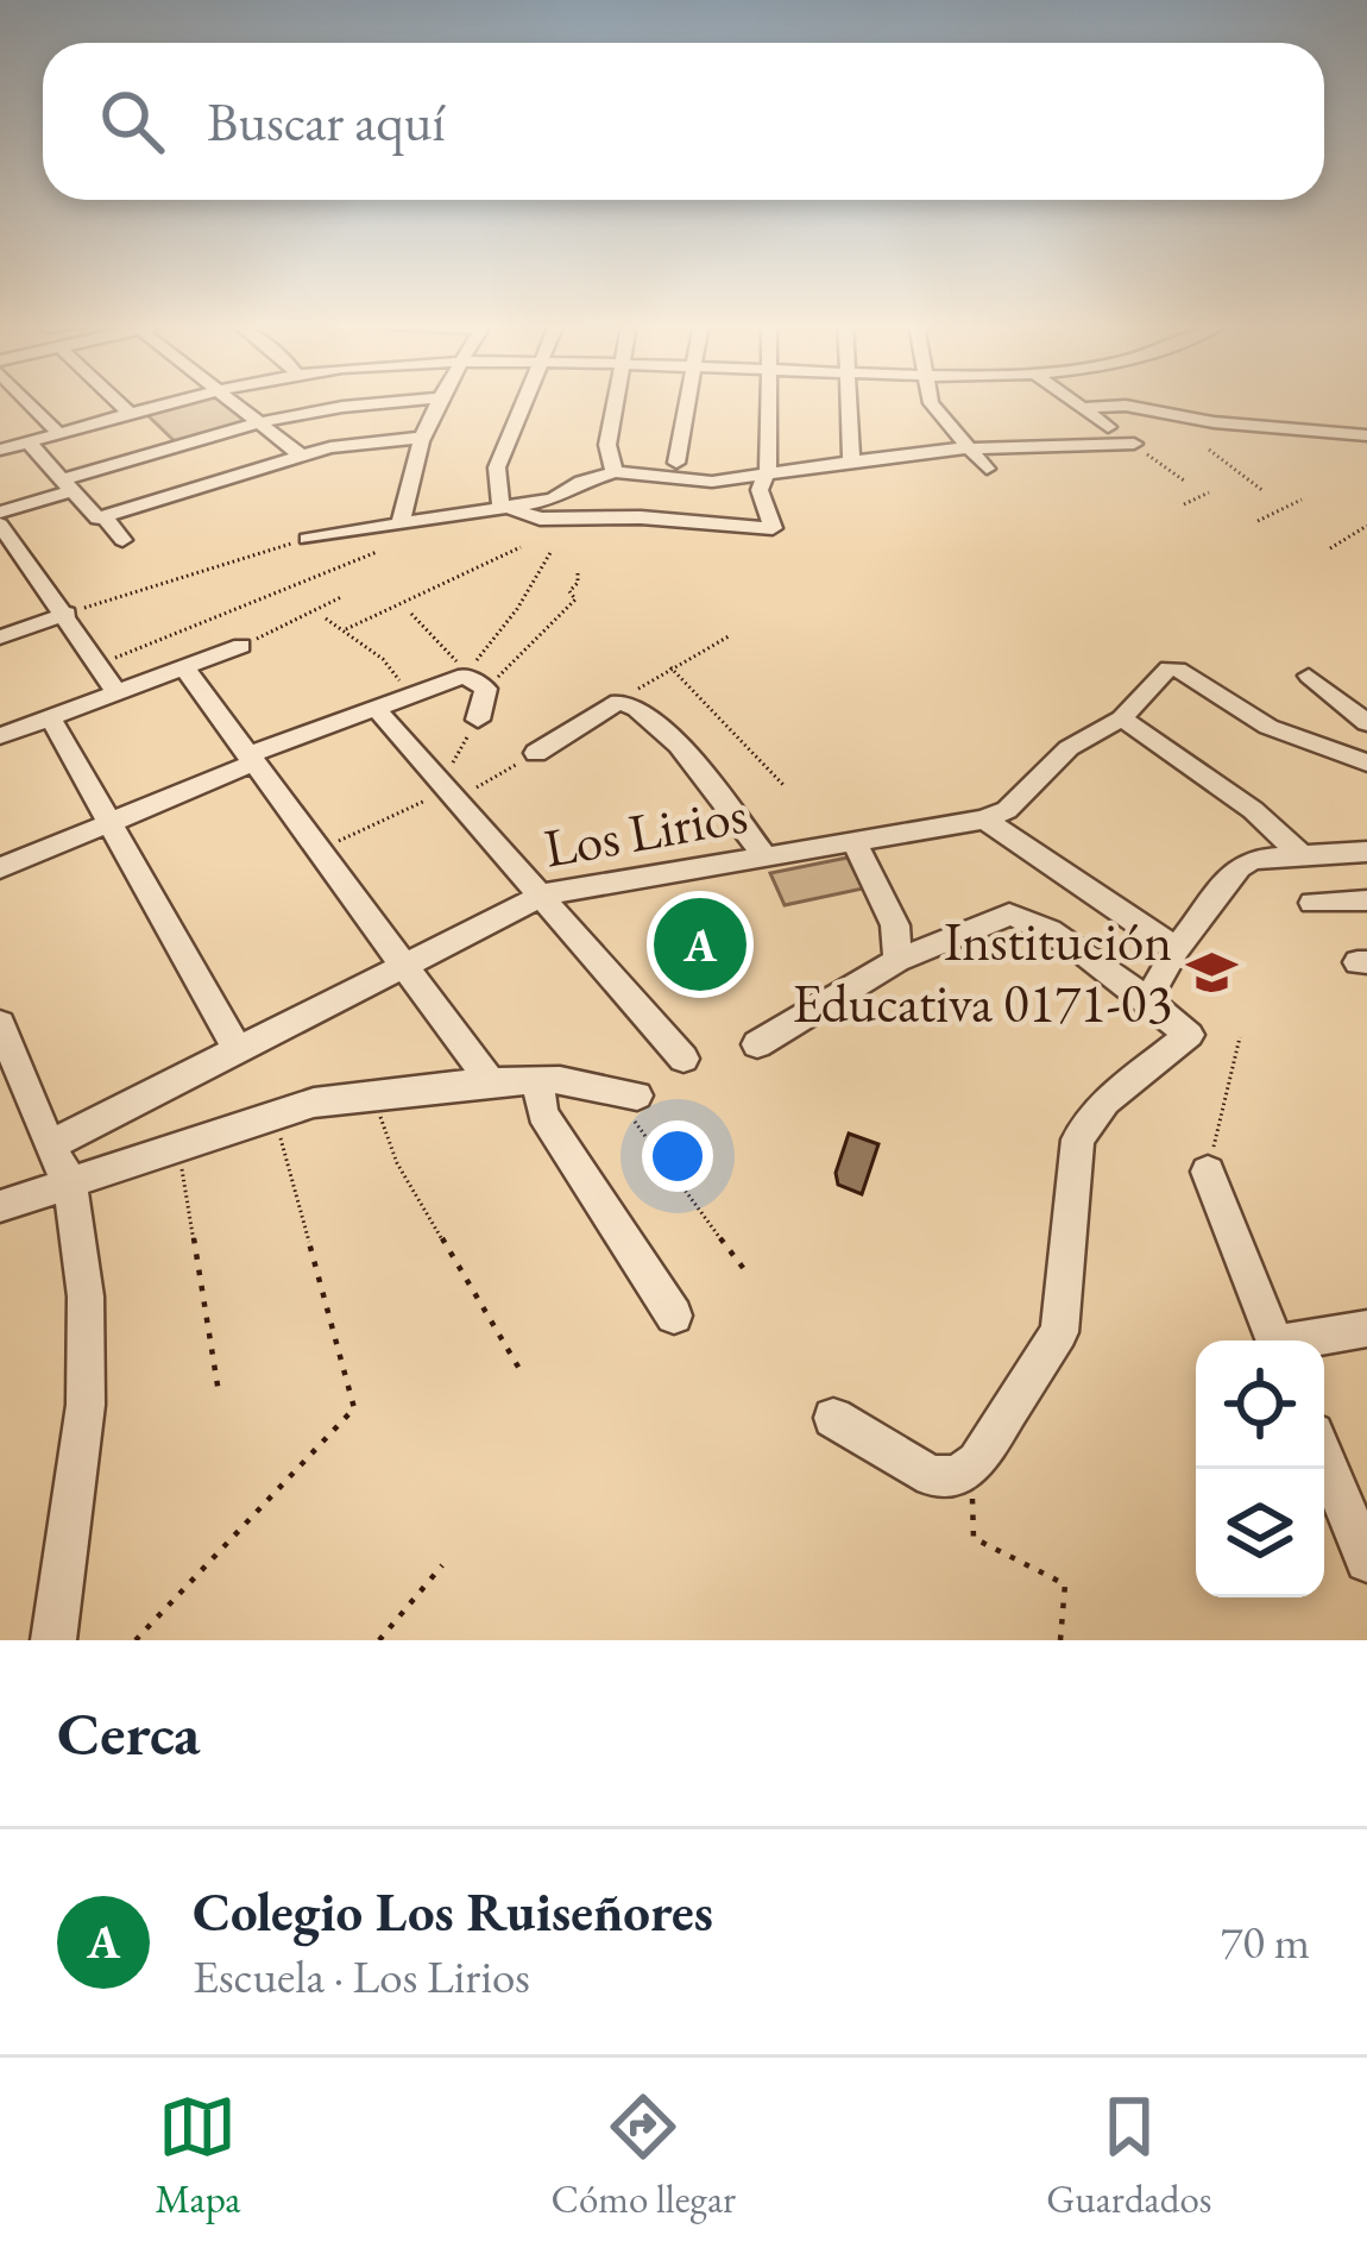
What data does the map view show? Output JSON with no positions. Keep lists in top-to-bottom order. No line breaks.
{"streets":{"street":["Los Lirios"]},"places":{"school or university":["Institución Educativa 0171-03"]},"page":{"search":"Buscar aquí","pins":"A","heading":"Cerca","list":[{"mark":"A","name":"Colegio Los Ruiseñores","note":"Escuela · Los Lirios","value":"70 m"}],"nav":["Mapa","Cómo llegar","Guardados"]}}
